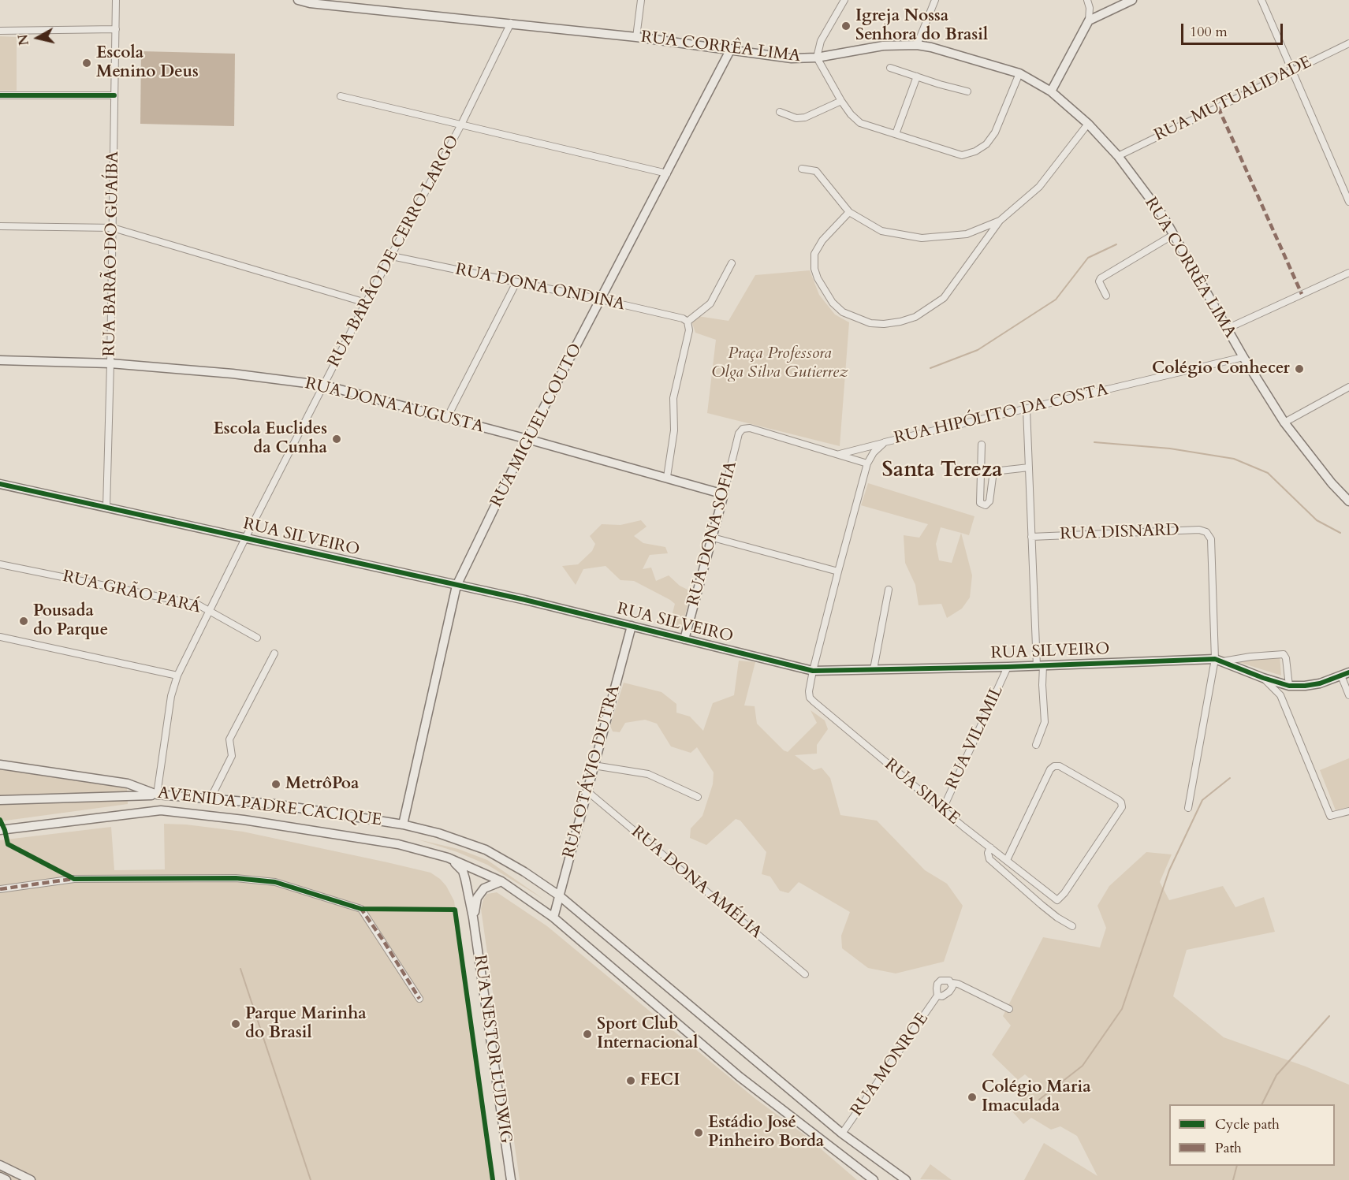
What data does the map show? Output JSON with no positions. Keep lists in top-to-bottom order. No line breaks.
{"streets":{"street":["RUA CORRÊA LIMA","RUA MUTUALIDADE","RUA BARÃO DE CERRO LARGO","RUA BARÃO DO GUAÍBA","RUA DONA ONDINA","RUA DONA AUGUSTA","RUA HIPÓLITO DA COSTA","RUA MIGUEL COUTO","RUA DISNARD","RUA DONA SOFIA","RUA SILVEIRO","RUA GRÃO PARÁ","RUA VILAMIL","RUA OTÁVIO DUTRA","RUA SINKE","AVENIDA PADRE CACIQUE","RUA DONA AMÉLIA","RUA NESTOR LUDWIG","RUA MONROE"]},"crossings":[["RUA CORRÊA LIMA","RUA MUTUALIDADE"],["RUA CORRÊA LIMA","RUA BARÃO DE CERRO LARGO"],["RUA CORRÊA LIMA","RUA HIPÓLITO DA COSTA"],["RUA CORRÊA LIMA","RUA MIGUEL COUTO"],["RUA BARÃO DE CERRO LARGO","RUA DONA ONDINA"],["RUA BARÃO DE CERRO LARGO","RUA DONA AUGUSTA"],["RUA BARÃO DE CERRO LARGO","RUA SILVEIRO"],["RUA BARÃO DE CERRO LARGO","RUA GRÃO PARÁ"],["RUA BARÃO DE CERRO LARGO","AVENIDA PADRE CACIQUE"],["RUA BARÃO DO GUAÍBA","RUA DONA AUGUSTA"],["RUA BARÃO DO GUAÍBA","RUA SILVEIRO"],["RUA DONA ONDINA","RUA MIGUEL COUTO"],["RUA DONA AUGUSTA","RUA MIGUEL COUTO"],["RUA DONA AUGUSTA","RUA DONA SOFIA"],["RUA HIPÓLITO DA COSTA","RUA SILVEIRO"],["RUA HIPÓLITO DA COSTA","RUA SINKE"],["RUA MIGUEL COUTO","RUA SILVEIRO"],["RUA MIGUEL COUTO","AVENIDA PADRE CACIQUE"],["RUA DISNARD","RUA SILVEIRO"],["RUA DONA SOFIA","RUA SILVEIRO"],["RUA SILVEIRO","RUA VILAMIL"],["RUA SILVEIRO","RUA OTÁVIO DUTRA"],["RUA SILVEIRO","RUA SINKE"],["RUA VILAMIL","RUA SINKE"],["RUA OTÁVIO DUTRA","AVENIDA PADRE CACIQUE"],["RUA OTÁVIO DUTRA","RUA DONA AMÉLIA"],["AVENIDA PADRE CACIQUE","RUA NESTOR LUDWIG"],["AVENIDA PADRE CACIQUE","RUA MONROE"]],"districts":["Santa Tereza"],"parks":["Praça Professora Olga Silva Gutierrez"],"places":["Igreja Nossa Senhora do Brasil","Escola Menino Deus","Colégio Conhecer","Escola Euclides da Cunha","Pousada do Parque","MetrôPoa","Parque Marinha do Brasil","Sport Club Internacional","FECI","Colégio Maria Imaculada","Estádio José Pinheiro Borda"],"legend":["Cycle path","Path"],"scale_bar":"100 m","north":"left"}
